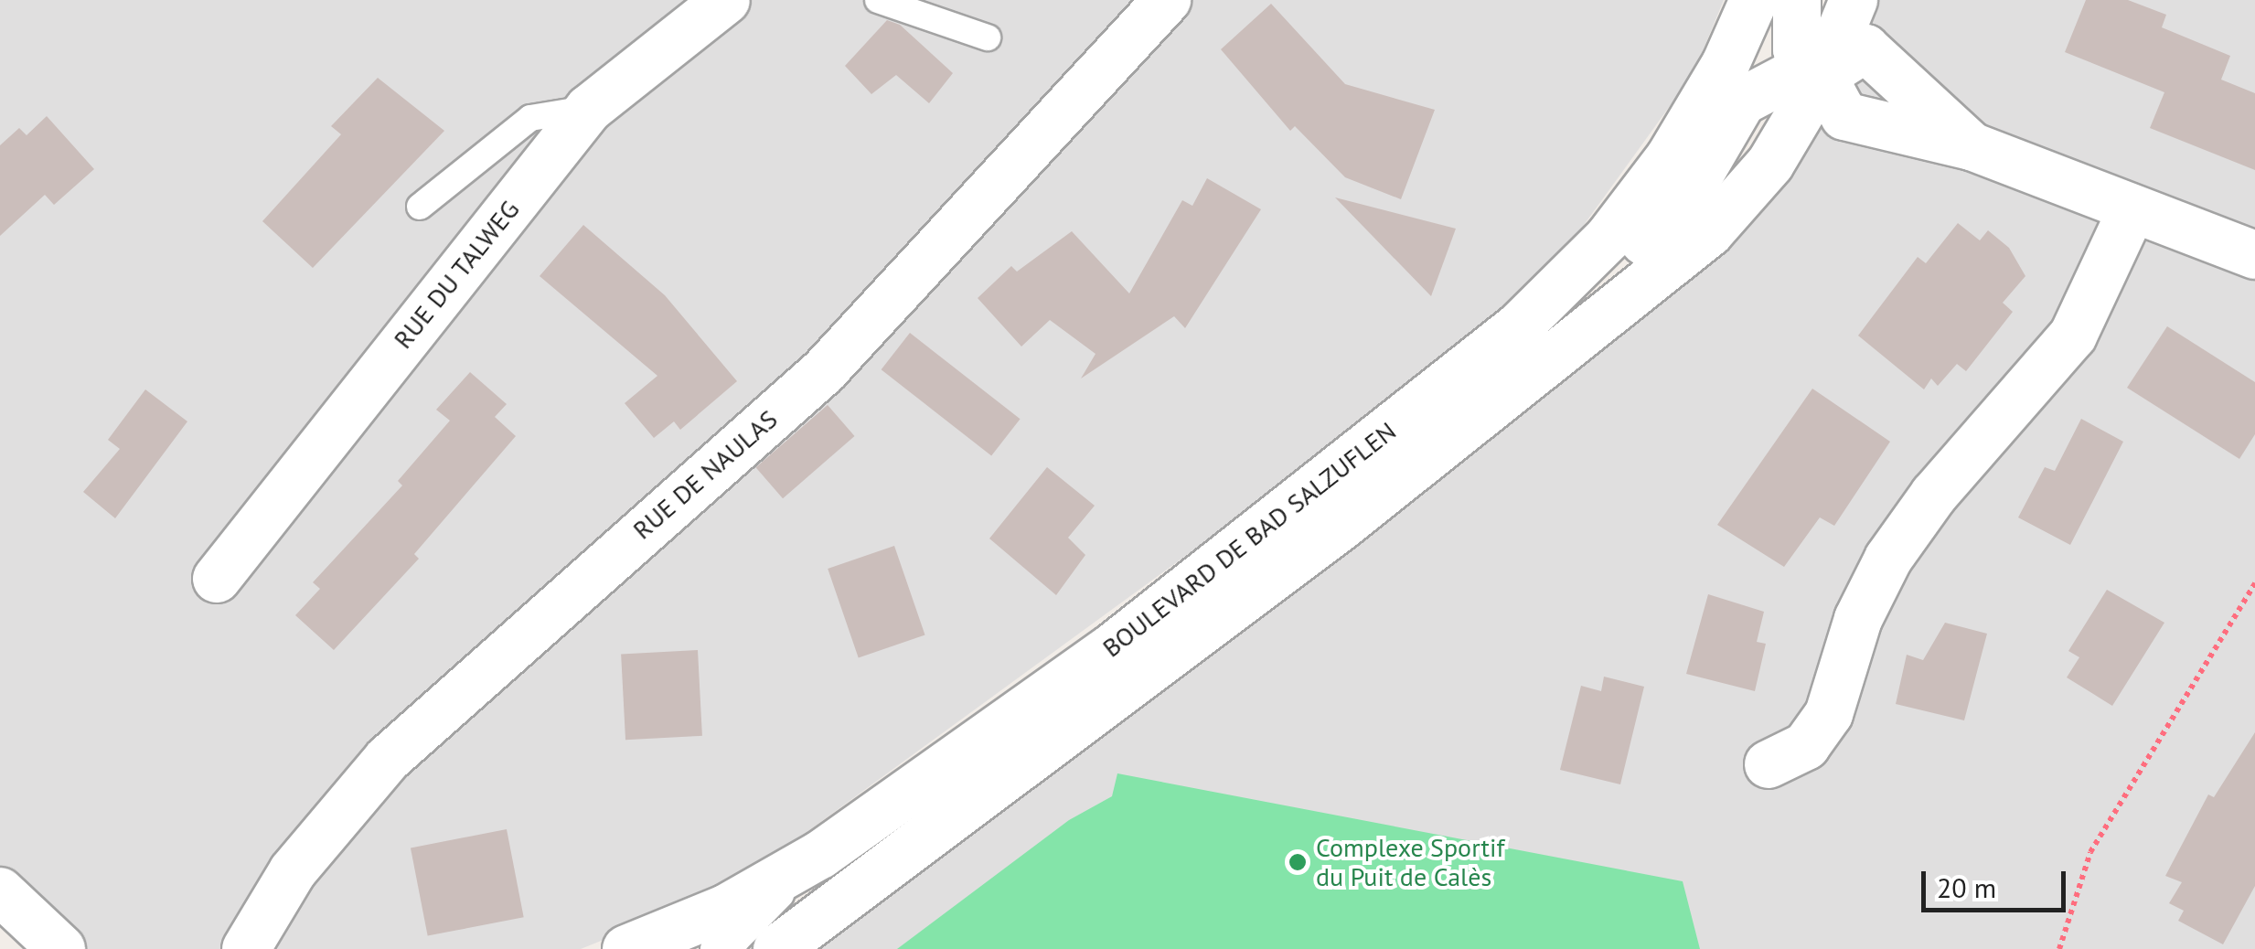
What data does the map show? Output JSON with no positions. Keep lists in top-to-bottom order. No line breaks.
{"streets":{"street":["RUE DU TALWEG","RUE DE NAULAS","BOULEVARD DE BAD SALZUFLEN"]},"places":["Complexe Sportif du Puit de Calès"],"scale_bar":"20 m"}
